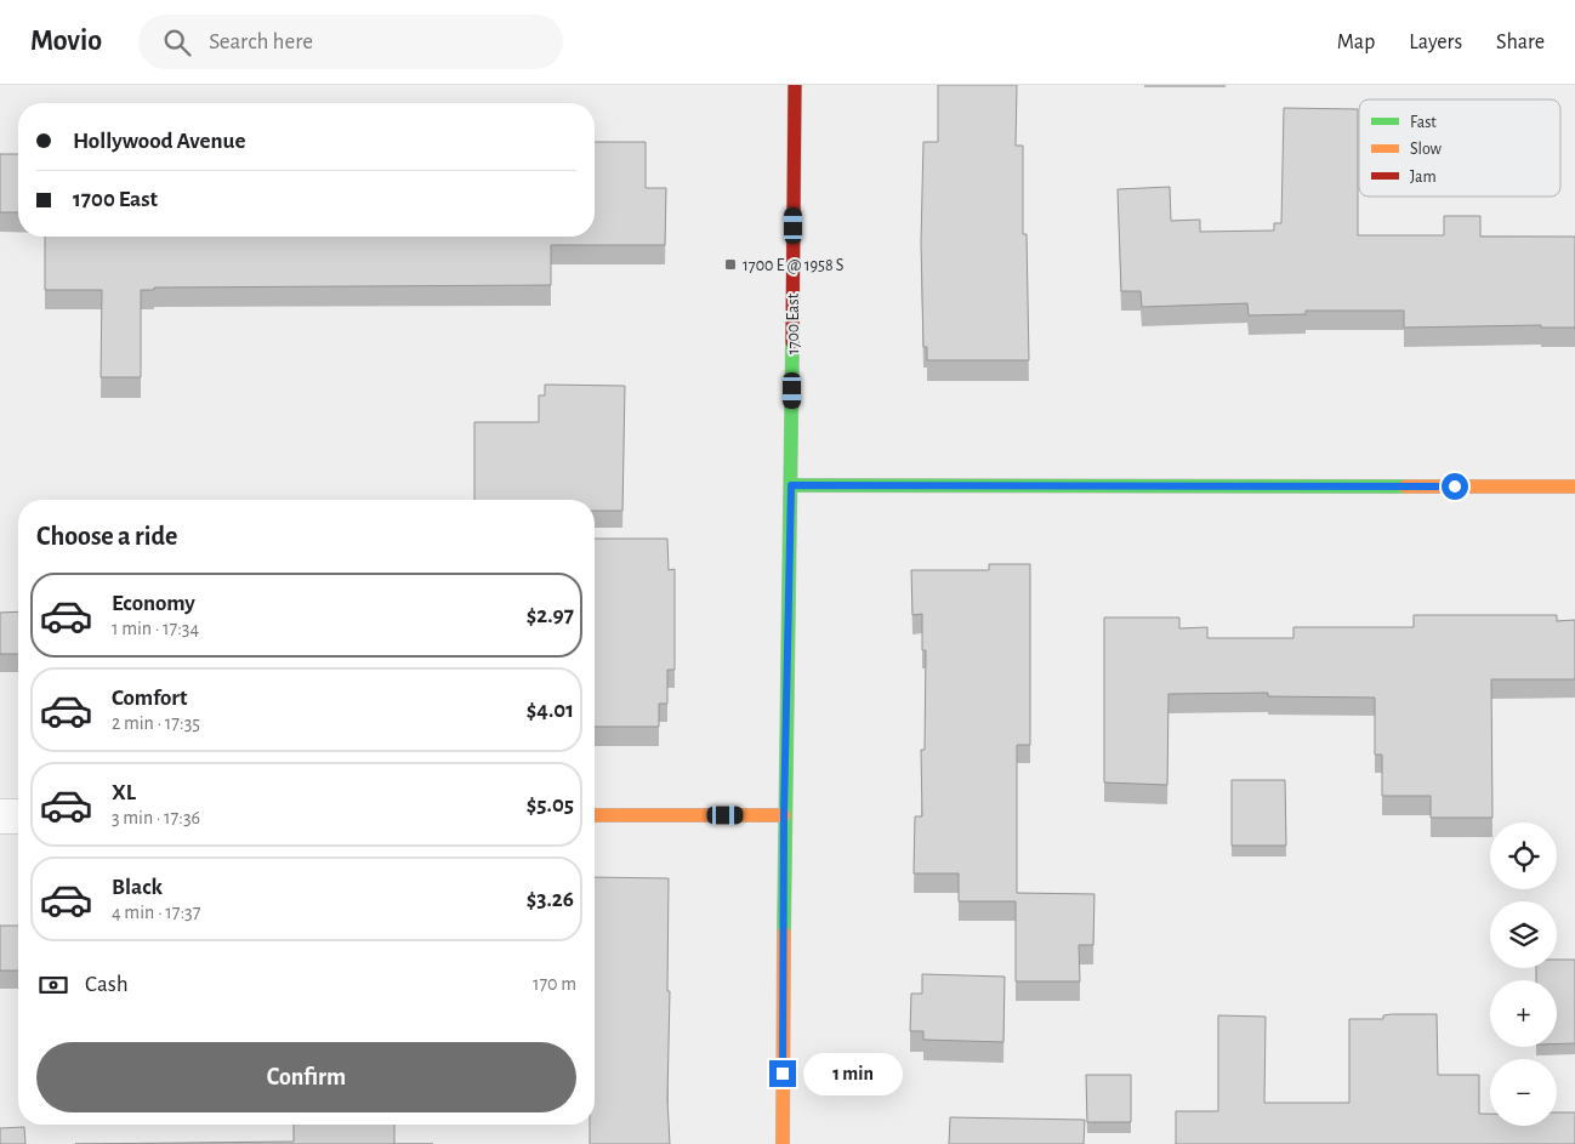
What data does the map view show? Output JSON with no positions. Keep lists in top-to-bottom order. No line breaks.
{"streets":{"street":["1700 East"]},"places":{"transit":["1700 E @ 1958 S"]},"legend":["Fast","Slow","Jam"],"page":{"header":"Movio","search":"Search here","nav":["Map","Layers","Share"],"banner":["Hollywood Avenue","1700 East"],"heading":"Choose a ride","list":[{"name":"Economy","note":"1 min · 17:34","value":"$2.97"},{"name":"Comfort","note":"2 min · 17:35","value":"$4.01"},{"name":"XL","note":"3 min · 17:36","value":"$5.05"},{"name":"Black","note":"4 min · 17:37","value":"$3.26"}],"map_buttons":["+","−"],"pay":["Cash","170 m"],"buttons":"Confirm","bubble":"1 min"}}
